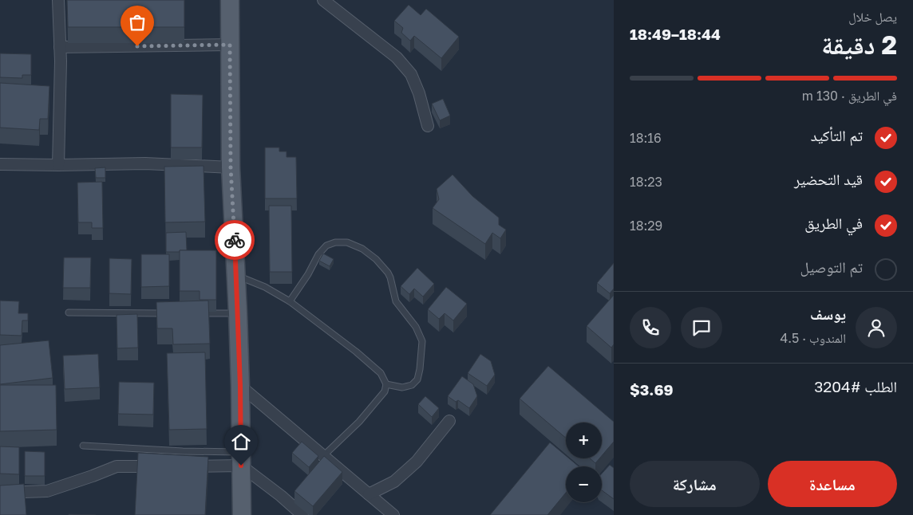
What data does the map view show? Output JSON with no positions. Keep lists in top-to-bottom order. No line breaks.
{"page":{"heading":["2 دقيقة","يصل خلال","18:44–18:49"],"panel":["يوسف","المندوب · 4.5","الطلب #3204","$3.69"],"bar":"في الطريق · 130 m","list":[["تم التأكيد","18:16"],["قيد التحضير","18:23"],["في الطريق","18:29"],"تم التوصيل"],"map_buttons":["+","−"],"buttons":["مساعدة","مشاركة"]}}
